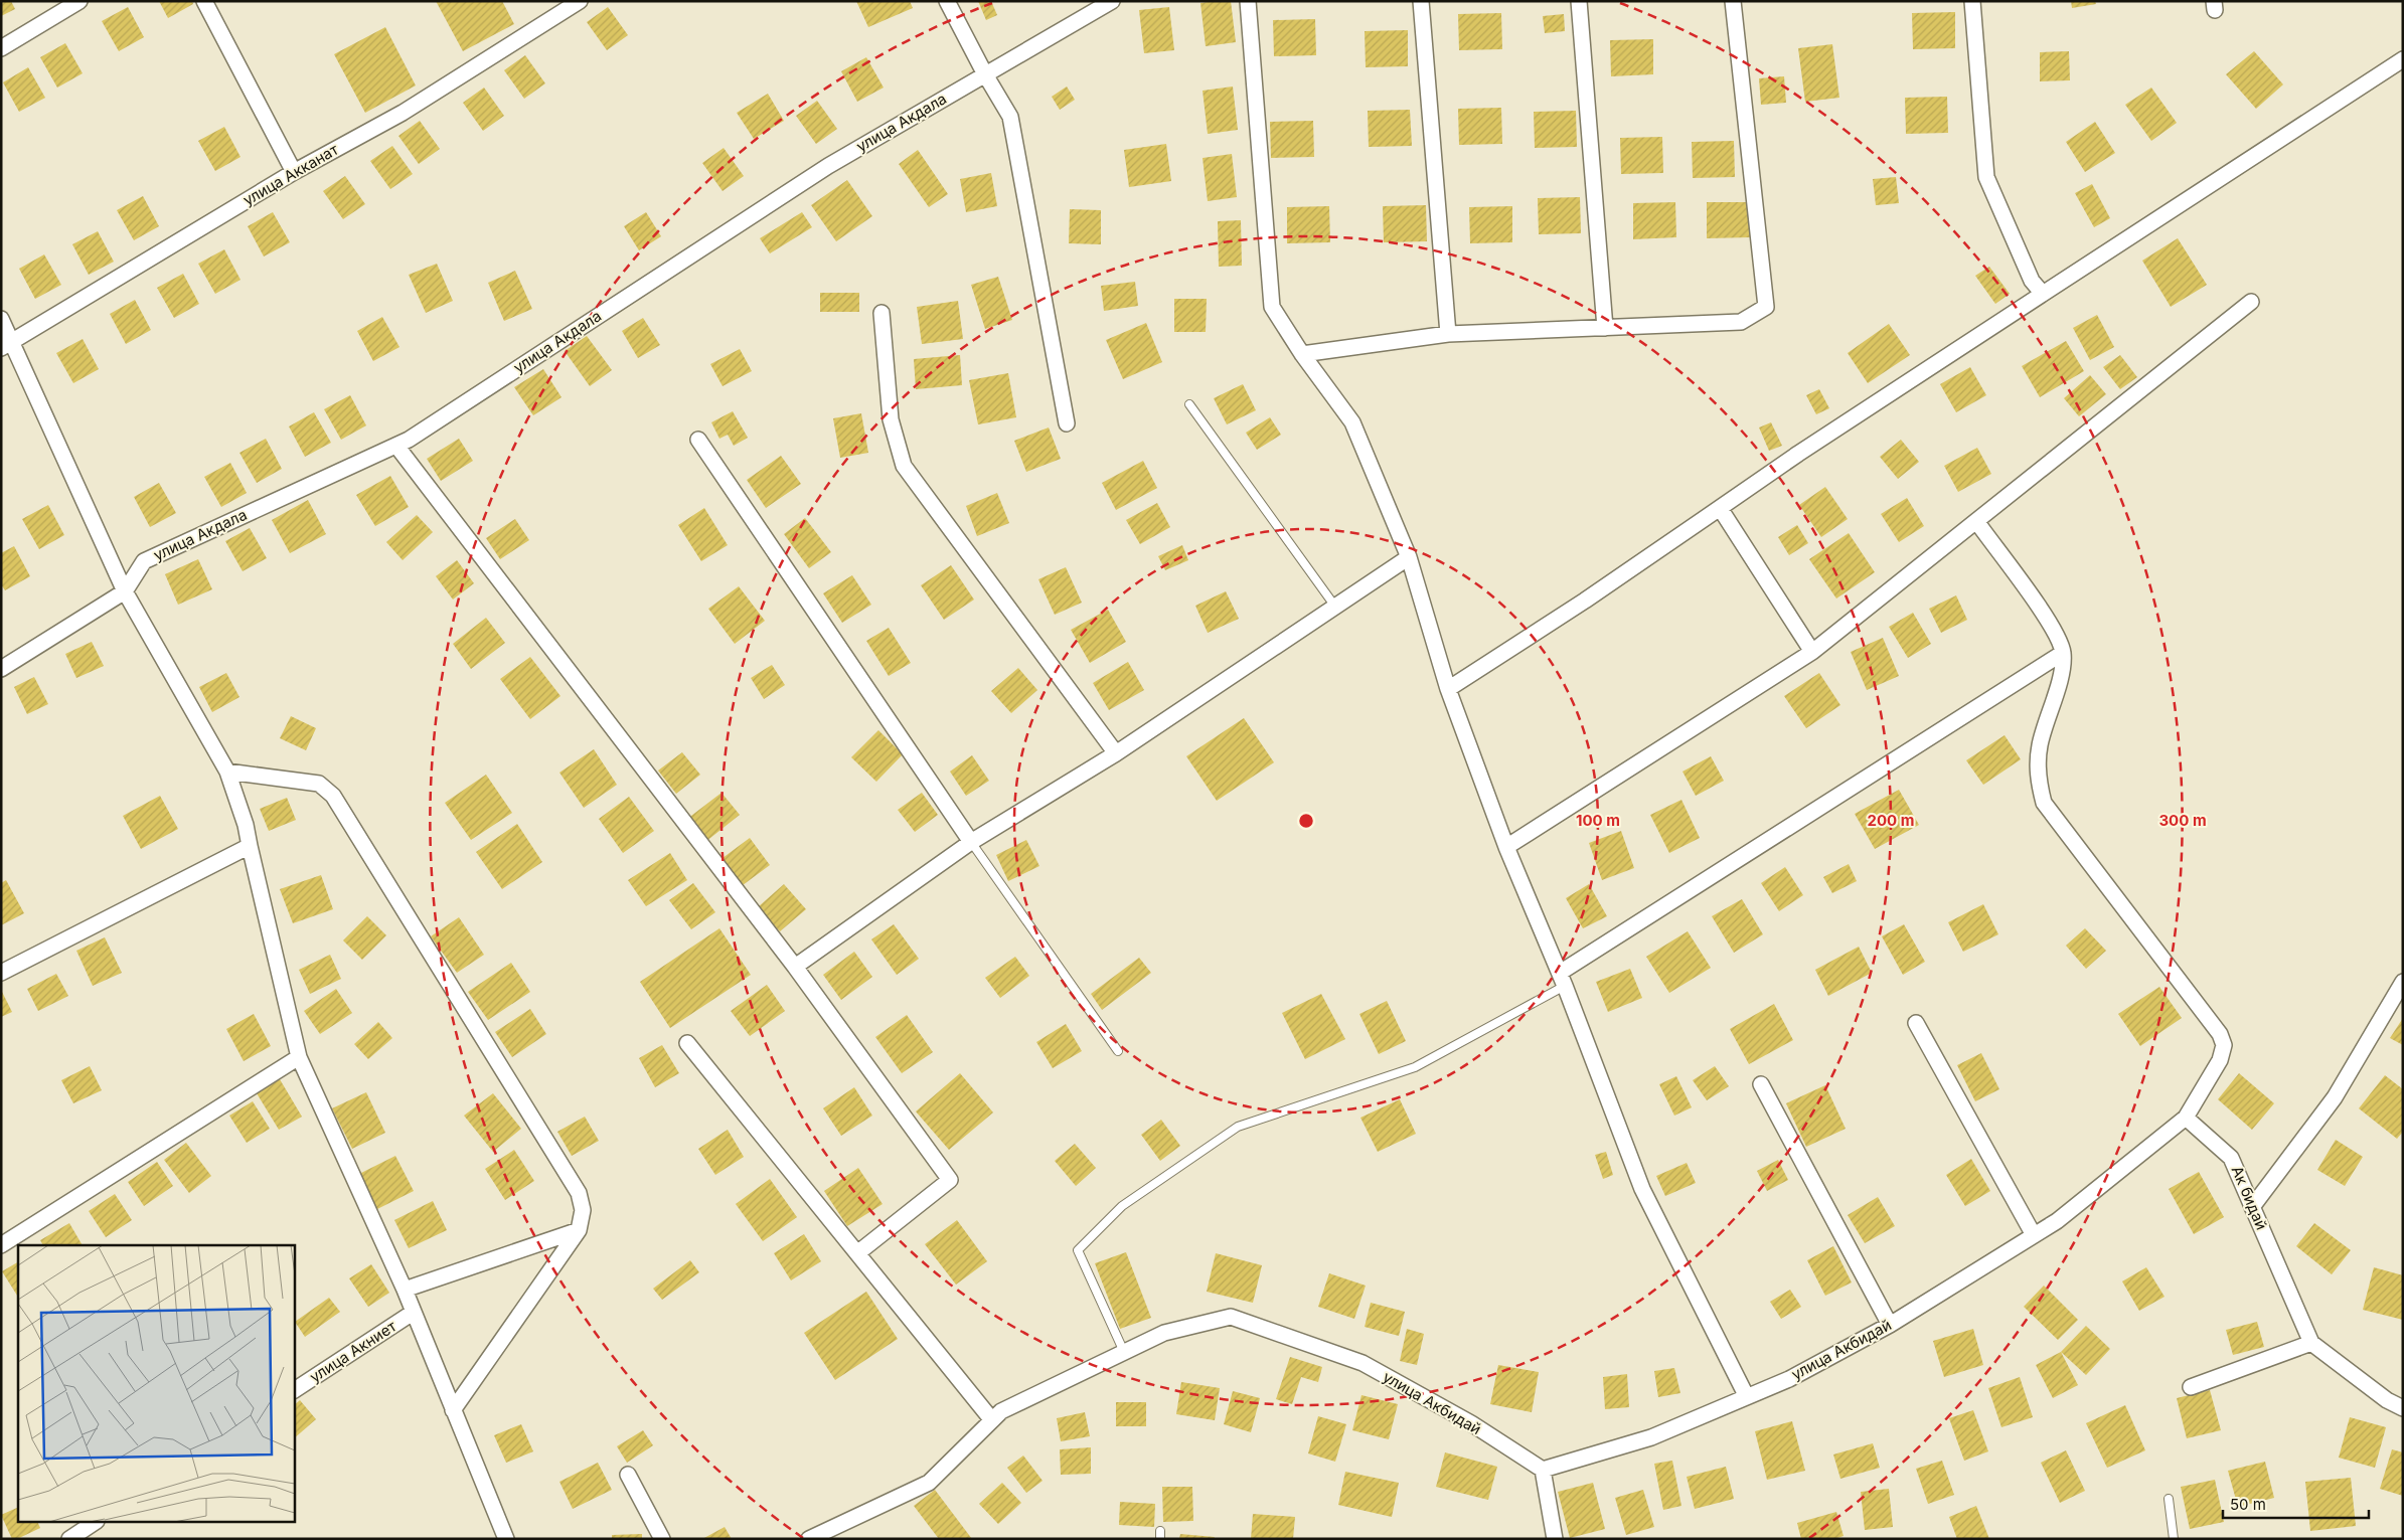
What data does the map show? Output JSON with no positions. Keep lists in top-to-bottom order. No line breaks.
{"streets":{"street":["улица Акдала","улица Акканат","Ак бидай","улица Акбидай","улица Акниет"]},"crossings":[["Ак бидай","улица Акбидай"]],"scale_bar":"50 m","rings":["100 m","200 m","300 m"]}
